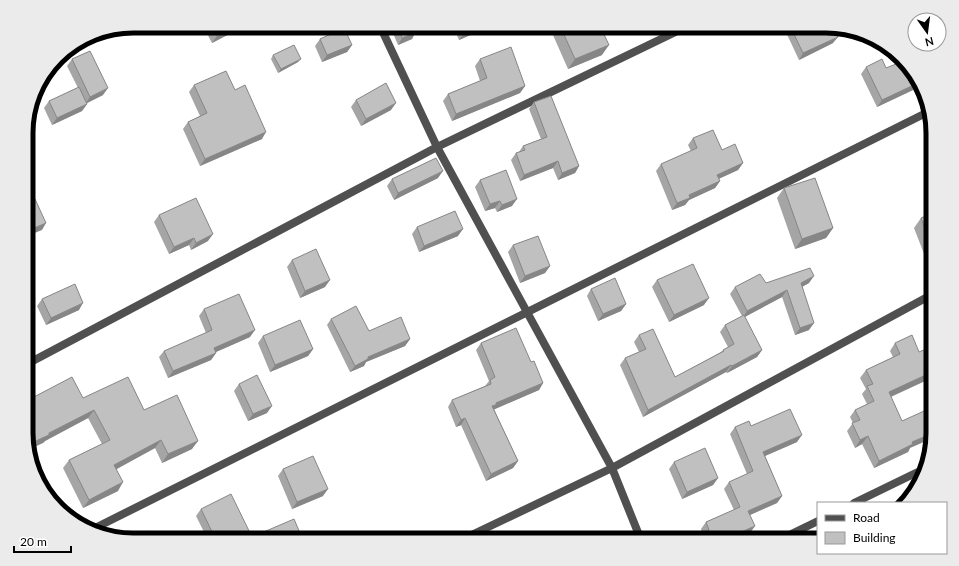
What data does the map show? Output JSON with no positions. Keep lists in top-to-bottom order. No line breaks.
{"legend":["Road","Building"],"scale_bar":"20 m","north":"bottom"}
